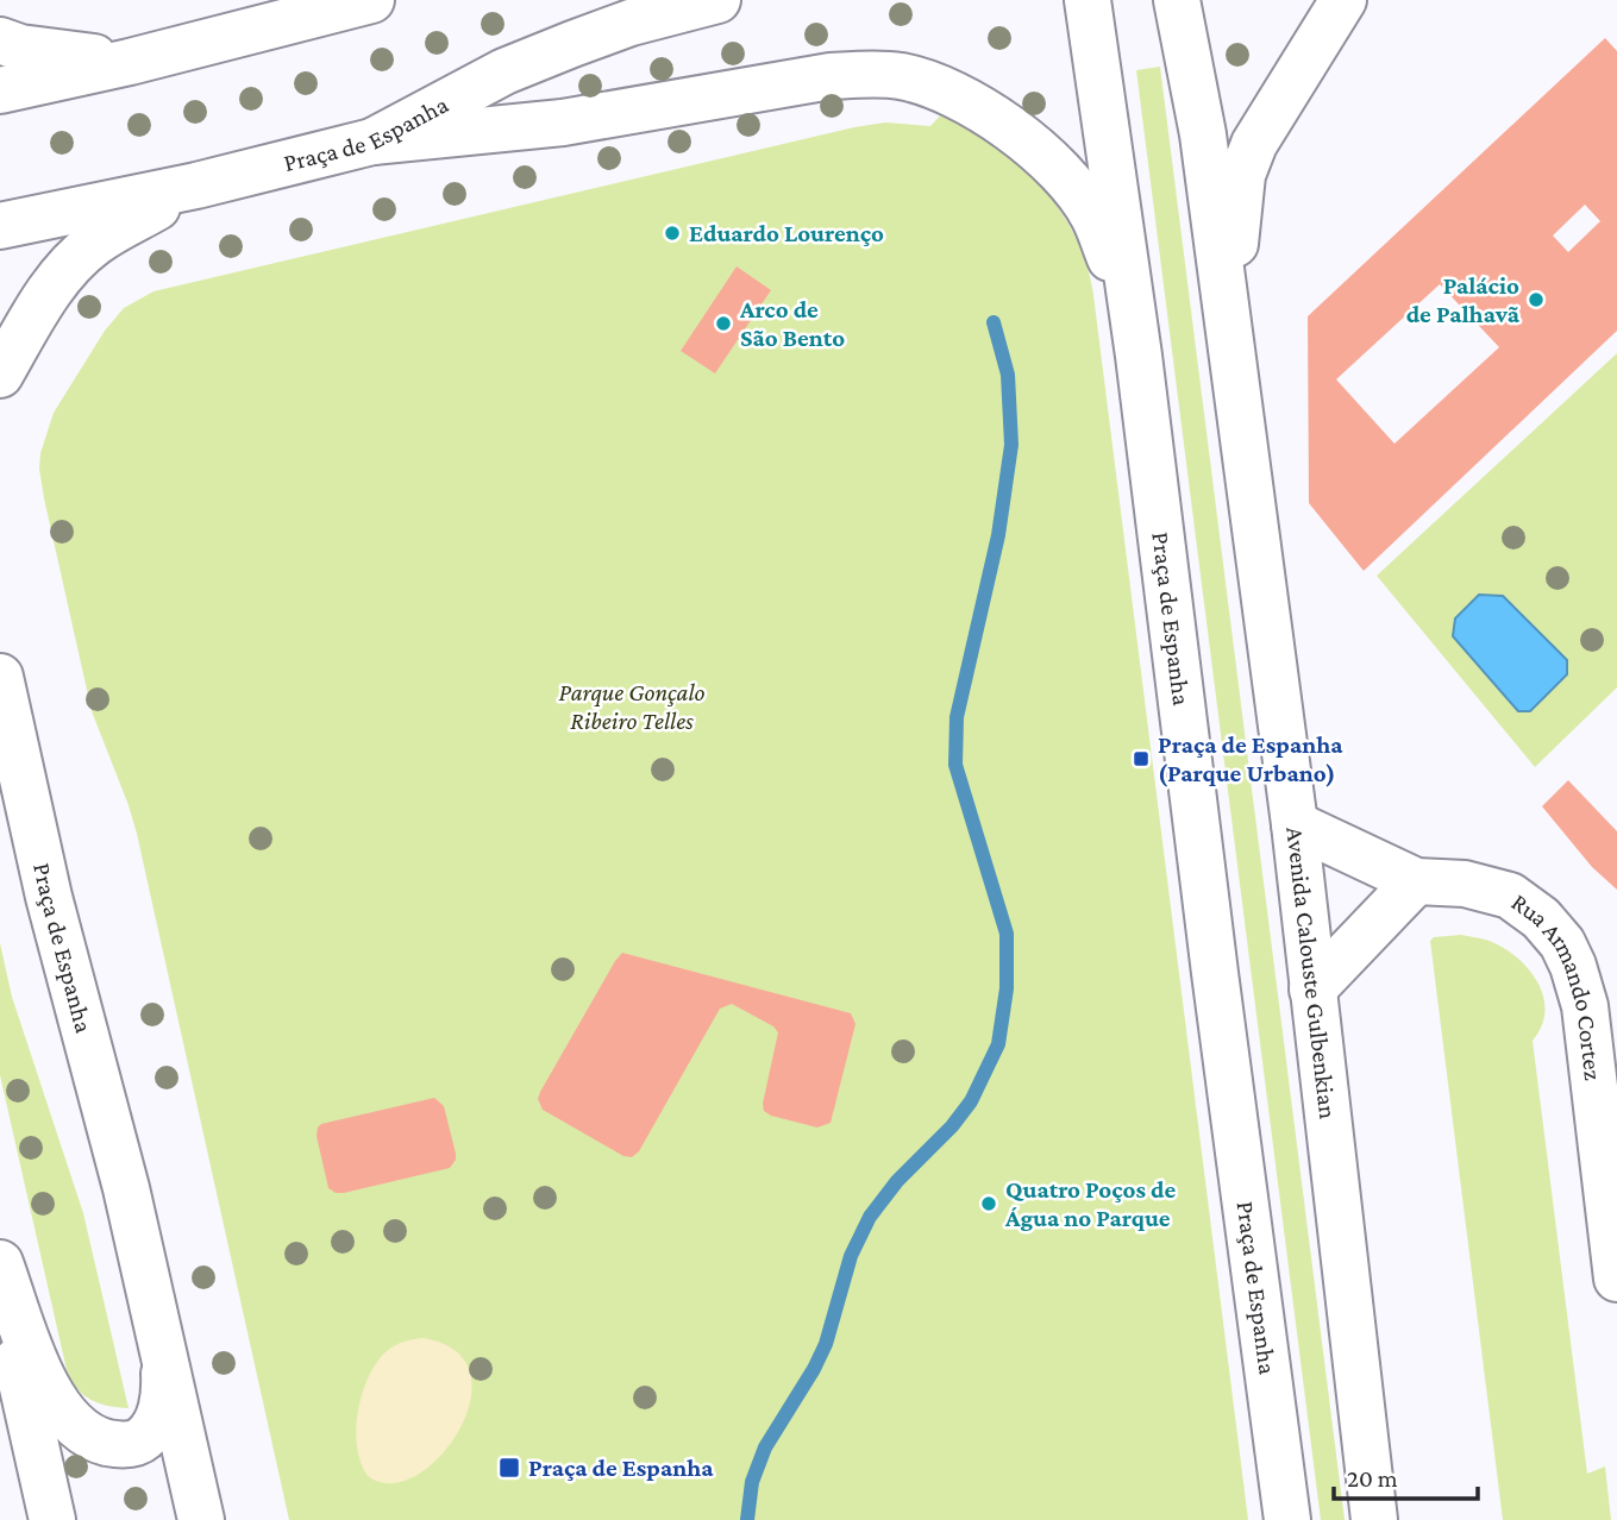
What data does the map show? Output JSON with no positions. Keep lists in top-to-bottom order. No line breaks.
{"streets":{"main road":["Praça de Espanha","Avenida Calouste Gulbenkian","Rua Armando Cortez"]},"crossings":[["Avenida Calouste Gulbenkian","Rua Armando Cortez"]],"parks":["Parque Gonçalo Ribeiro Telles"],"places":{"other":["Eduardo Lourenço","Palácio de Palhavã","Arco de São Bento","Quatro Poços de Água no Parque"],"transit":["Praça de Espanha (Parque Urbano)","Praça de Espanha"]},"scale_bar":"20 m"}
